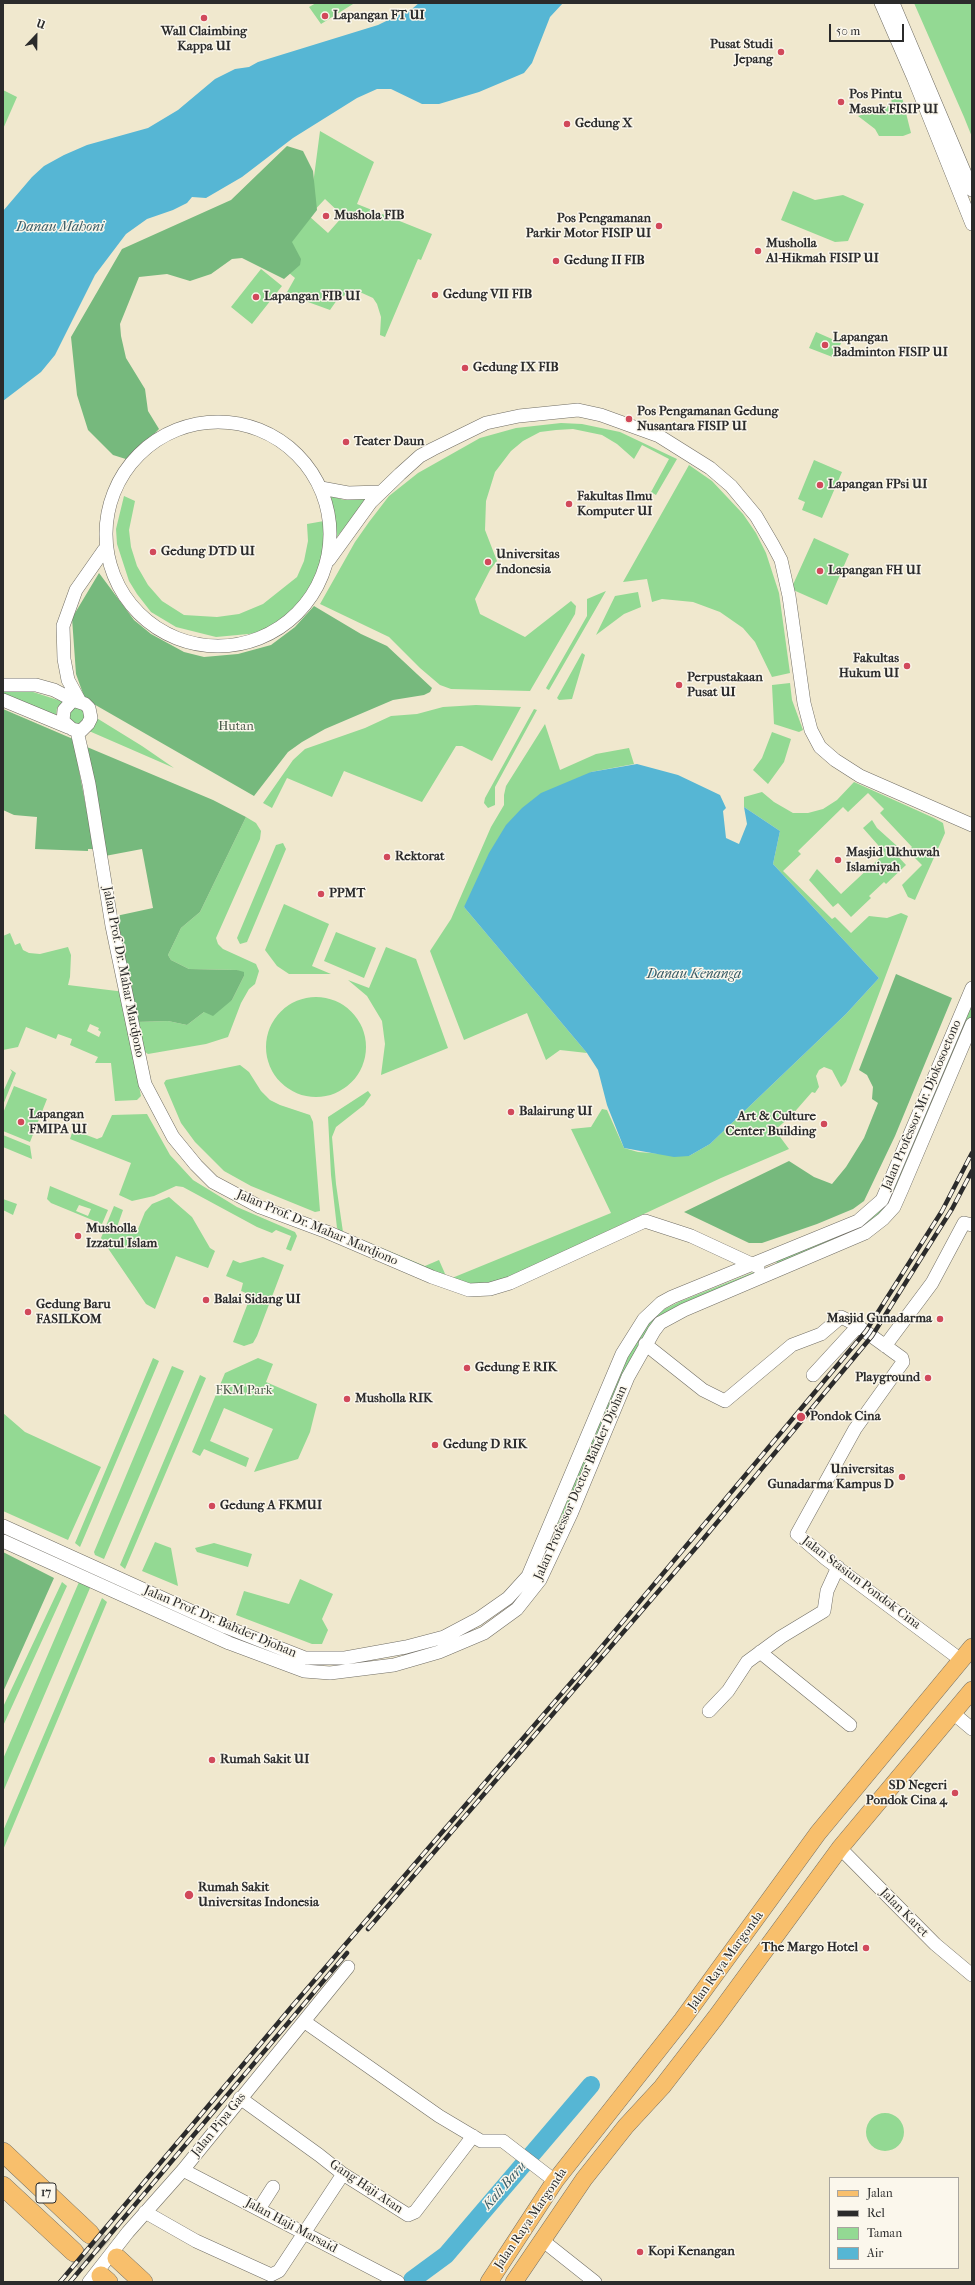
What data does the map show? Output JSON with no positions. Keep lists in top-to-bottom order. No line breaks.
{"streets":{"highway":["17"],"main road":["Jalan Raya Margonda"],"street":["Jalan Prof. Dr. Mahar Mardjono","Jalan Professor Mr. Djokosoetono","Jalan Professor Doctor Bahder Djohan","Jalan Stasiun Pondok Cina","Jalan Prof. Dr. Bahder Djohan","Jalan Karet","Jalan Pipa Gas","Gang Haji Atan","Jalan Haji Marsaid"]},"crossings":[["Jalan Prof. Dr. Mahar Mardjono","Jalan Professor Mr. Djokosoetono"],["Jalan Prof. Dr. Mahar Mardjono","Jalan Professor Doctor Bahder Djohan"],["Jalan Prof. Dr. Mahar Mardjono","Jalan Prof. Dr. Bahder Djohan"],["Jalan Professor Mr. Djokosoetono","Jalan Professor Doctor Bahder Djohan"],["Jalan Professor Mr. Djokosoetono","Jalan Prof. Dr. Bahder Djohan"],["Jalan Professor Doctor Bahder Djohan","Jalan Stasiun Pondok Cina"],["Jalan Professor Doctor Bahder Djohan","Jalan Prof. Dr. Bahder Djohan"],["Jalan Stasiun Pondok Cina","Jalan Raya Margonda"],["Jalan Karet","Jalan Raya Margonda"],["Jalan Pipa Gas","Gang Haji Atan"],["Jalan Pipa Gas","Jalan Haji Marsaid"]],"water":["Danau Mahoni","Danau Kenanga","Kali Baru"],"parks":["Hutan","FKM Park"],"places":["Lapangan FT UI","Wall Claimbing Kappa UI","Pusat Studi Jepang","Pos Pintu Masuk FISIP UI","Gedung X","Mushola FIB","Pos Pengamanan Parkir Motor FISIP UI","Musholla Al-Hikmah FISIP UI","Gedung II FIB","Gedung VII FIB","Lapangan FIB UI","Lapangan Badminton FISIP UI","Gedung IX FIB","Pos Pengamanan Gedung Nusantara FISIP UI","Teater Daun","Lapangan FPsi UI","Fakultas Ilmu Komputer UI","Gedung DTD UI","Universitas Indonesia","Lapangan FH UI","Fakultas Hukum UI","Perpustakaan Pusat UI","Rektorat","Masjid Ukhuwah Islamiyah","PPMT","Balairung UI","Lapangan FMIPA UI","Art & Culture Center Building","Musholla Izzatul Islam","Balai Sidang UI","Gedung Baru FASILKOM","Masjid Gunadarma","Gedung E RIK","Playground","Musholla RIK","Pondok Cina","Gedung D RIK","Universitas Gunadarma Kampus D","Gedung A FKMUI","Rumah Sakit UI","SD Negeri Pondok Cina 4","Rumah Sakit Universitas Indonesia","The Margo Hotel","Kopi Kenangan"],"legend":["Jalan","Rel","Taman","Air"],"scale_bar":"50 m","north":"top"}
